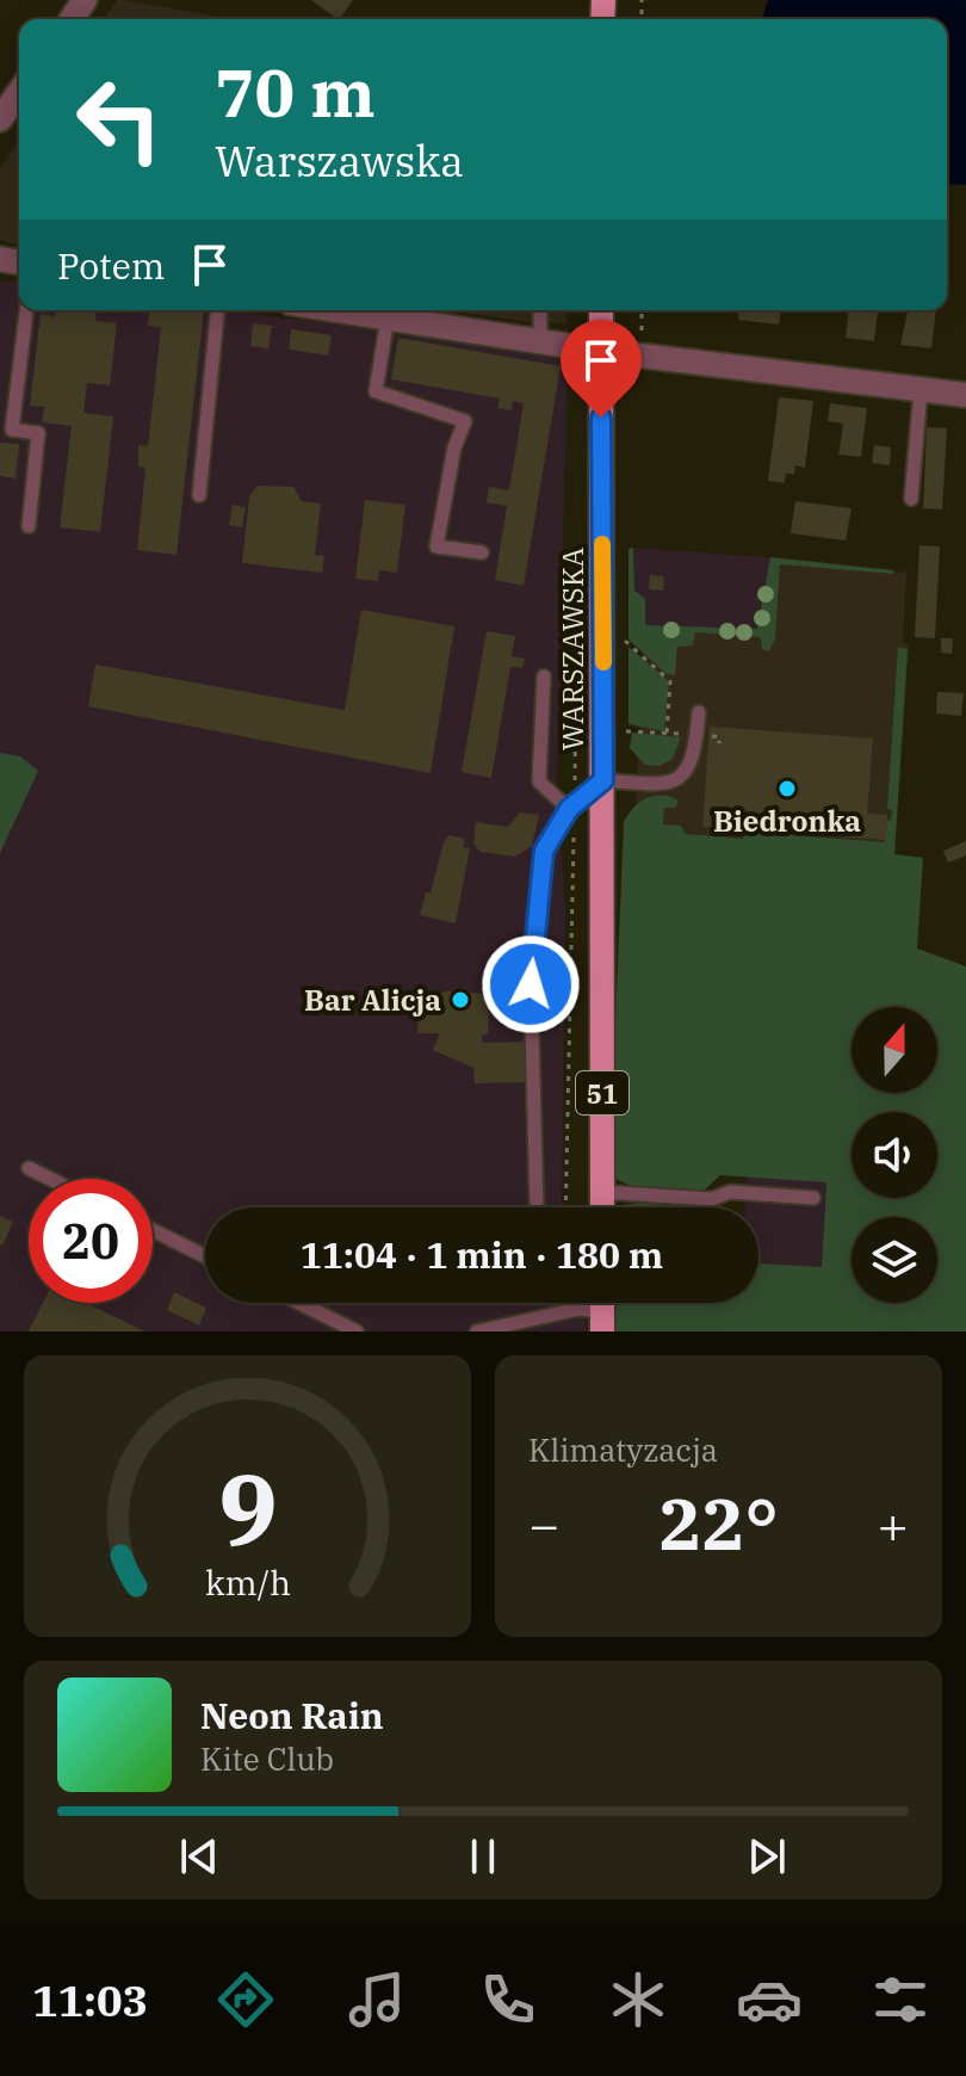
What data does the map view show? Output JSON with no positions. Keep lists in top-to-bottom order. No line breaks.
{"streets":{"main road":["WARSZAWSKA","51"]},"places":["Biedronka","Bar Alicja"],"north":"top","page":{"turn":["70 m","Warszawska"],"then":"Potem","limit":"20","trip":"11:04 · 1 min · 180 m","tile":"Klimatyzacja","heat":["−","22°","+"],"song":["Neon Rain","Kite Club"],"tabs":"11:03","gauge":["9","km/h"]}}
